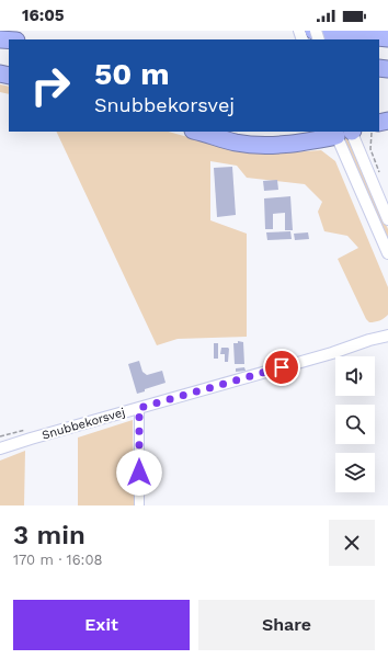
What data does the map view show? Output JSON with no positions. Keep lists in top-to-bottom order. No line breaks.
{"streets":{"street":["Snubbekorsvej"]},"page":{"status":"16:05","turn":["50 m","Snubbekorsvej"],"heading":["3 min","170 m · 16:08"],"buttons":["Exit","Share"]}}
